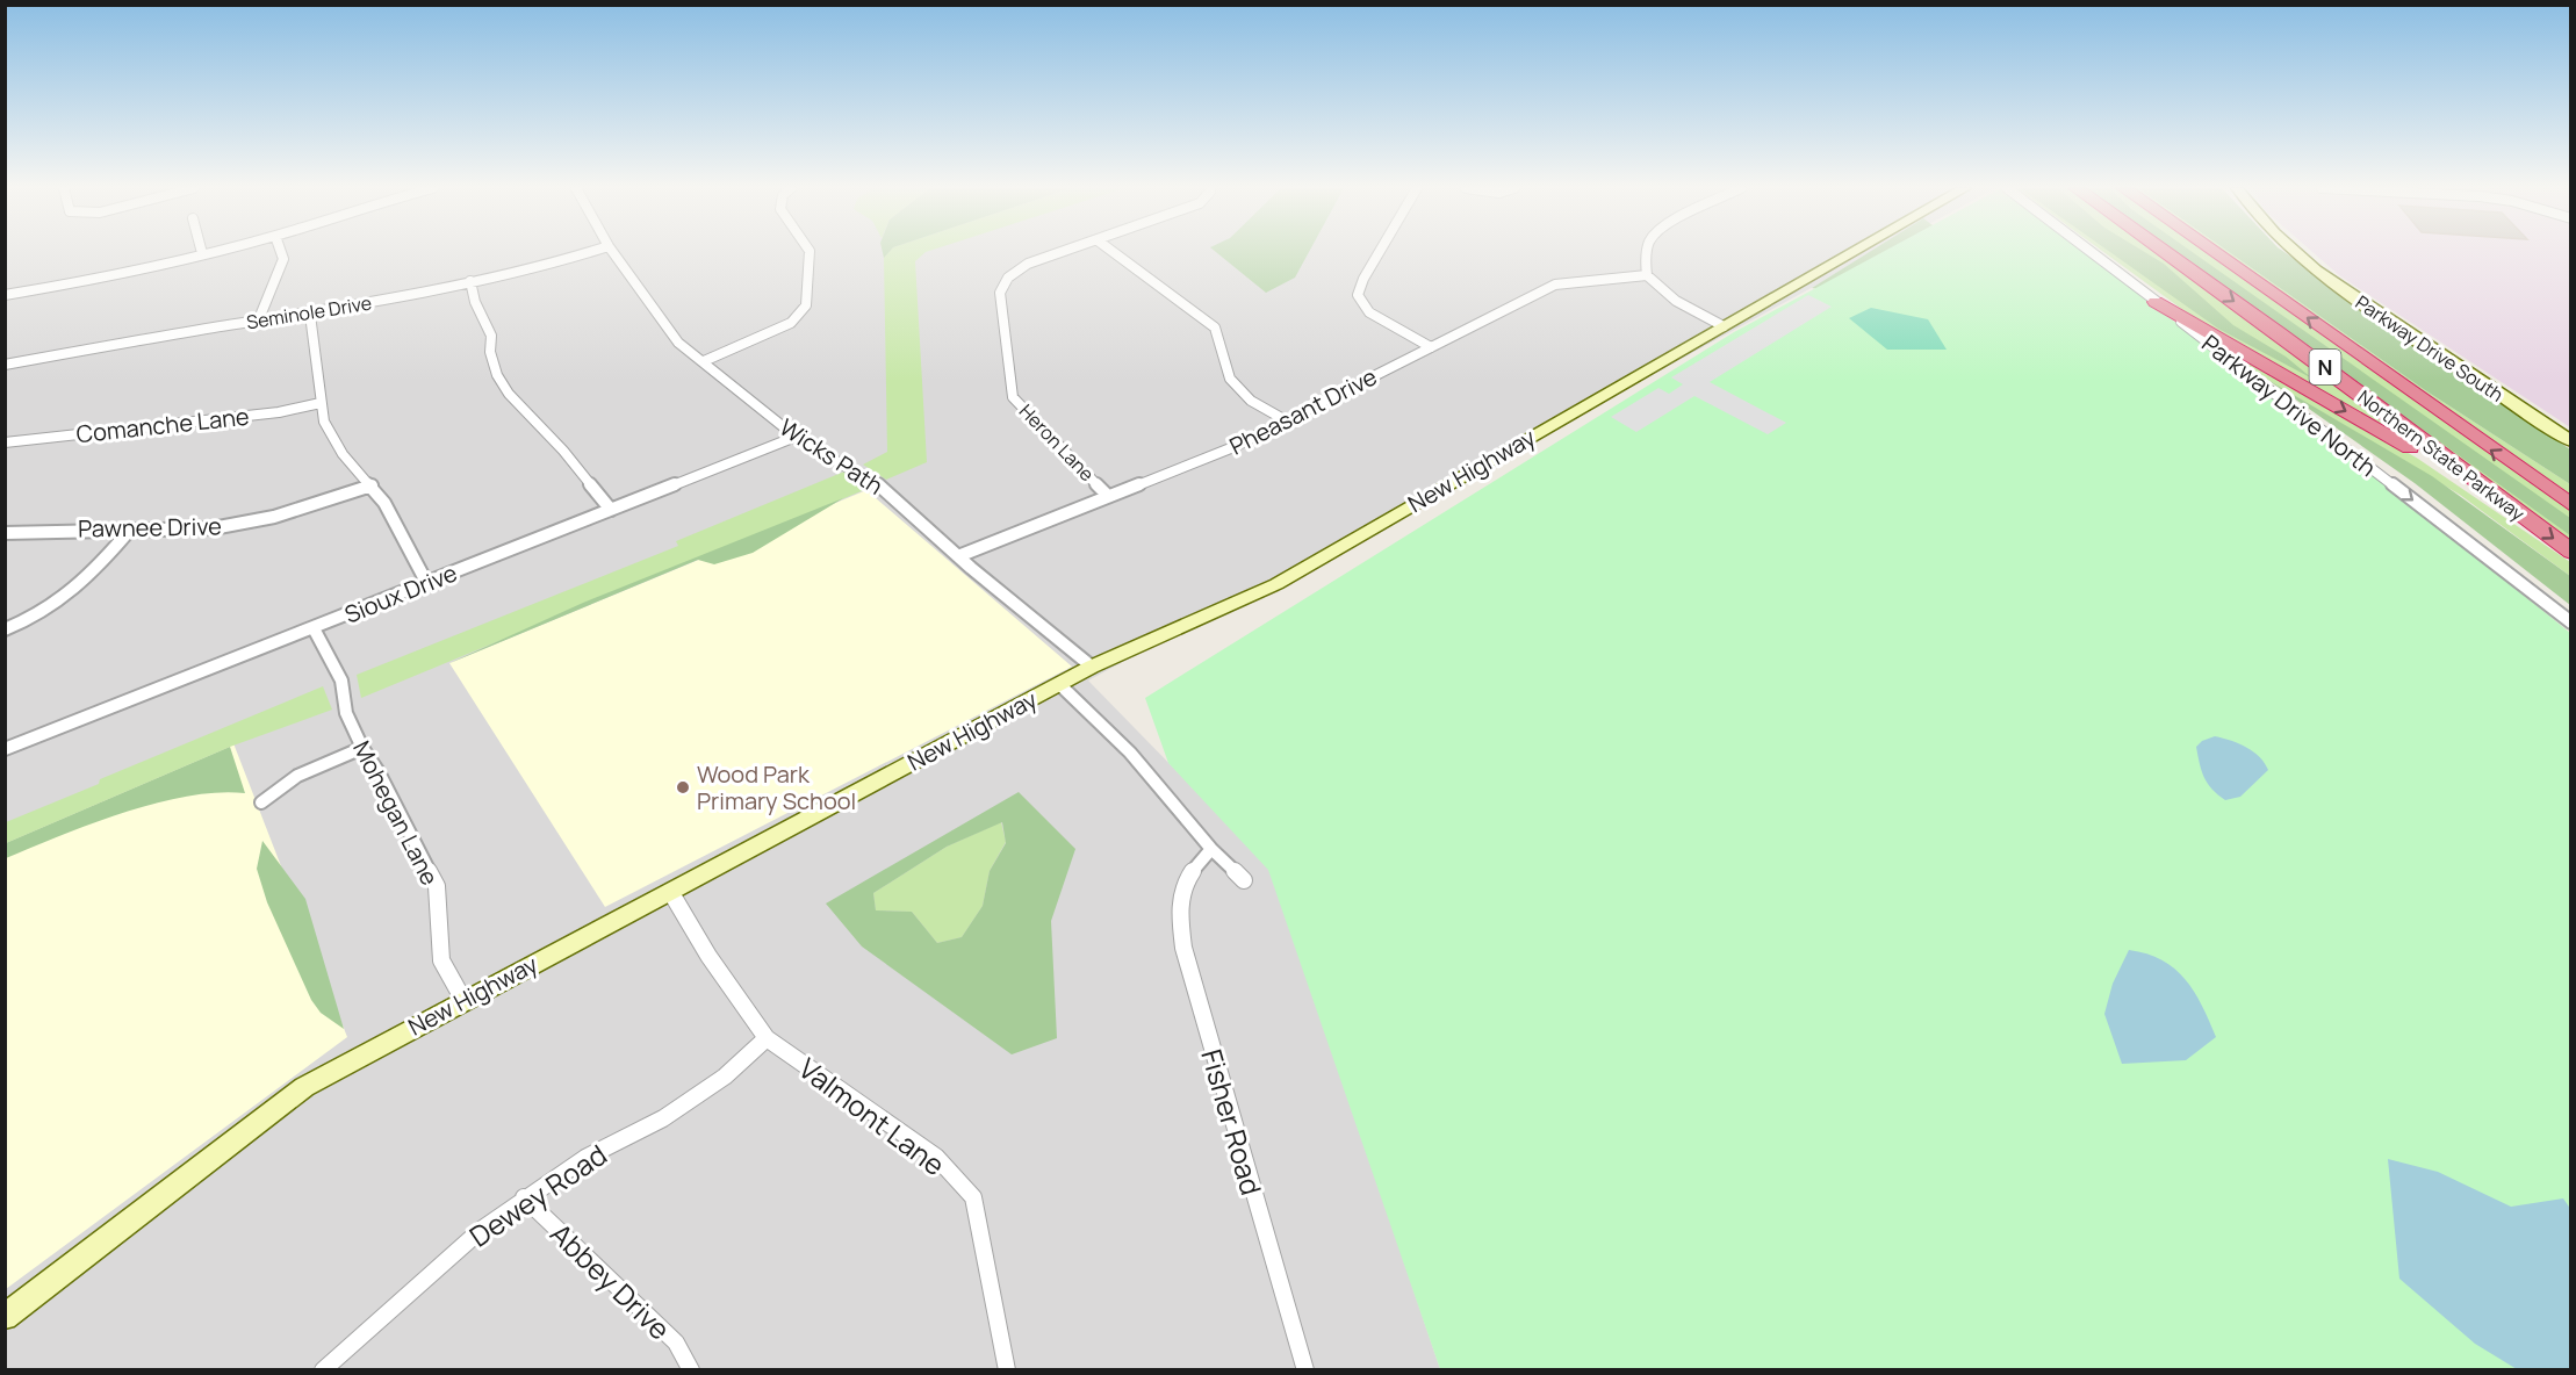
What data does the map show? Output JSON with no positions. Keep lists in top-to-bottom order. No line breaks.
{"streets":{"highway":["N","Northern State Parkway"],"street":["Seminole Drive","Parkway Drive South","Parkway Drive North","Pheasant Drive","Comanche Lane","Heron Lane","Wicks Path","New Highway","Pawnee Drive","Sioux Drive","Mohegan Lane","Valmont Lane","Fisher Road","Dewey Road","Abbey Drive"]},"crossings":[["Pheasant Drive","Heron Lane"],["Pheasant Drive","Wicks Path"],["Wicks Path","New Highway"],["Wicks Path","Sioux Drive"],["New Highway","Mohegan Lane"],["New Highway","Valmont Lane"],["Sioux Drive","Mohegan Lane"],["Valmont Lane","Dewey Road"],["Dewey Road","Abbey Drive"]],"one_way":["Parkway Drive North"],"places":["Wood Park Primary School"]}
